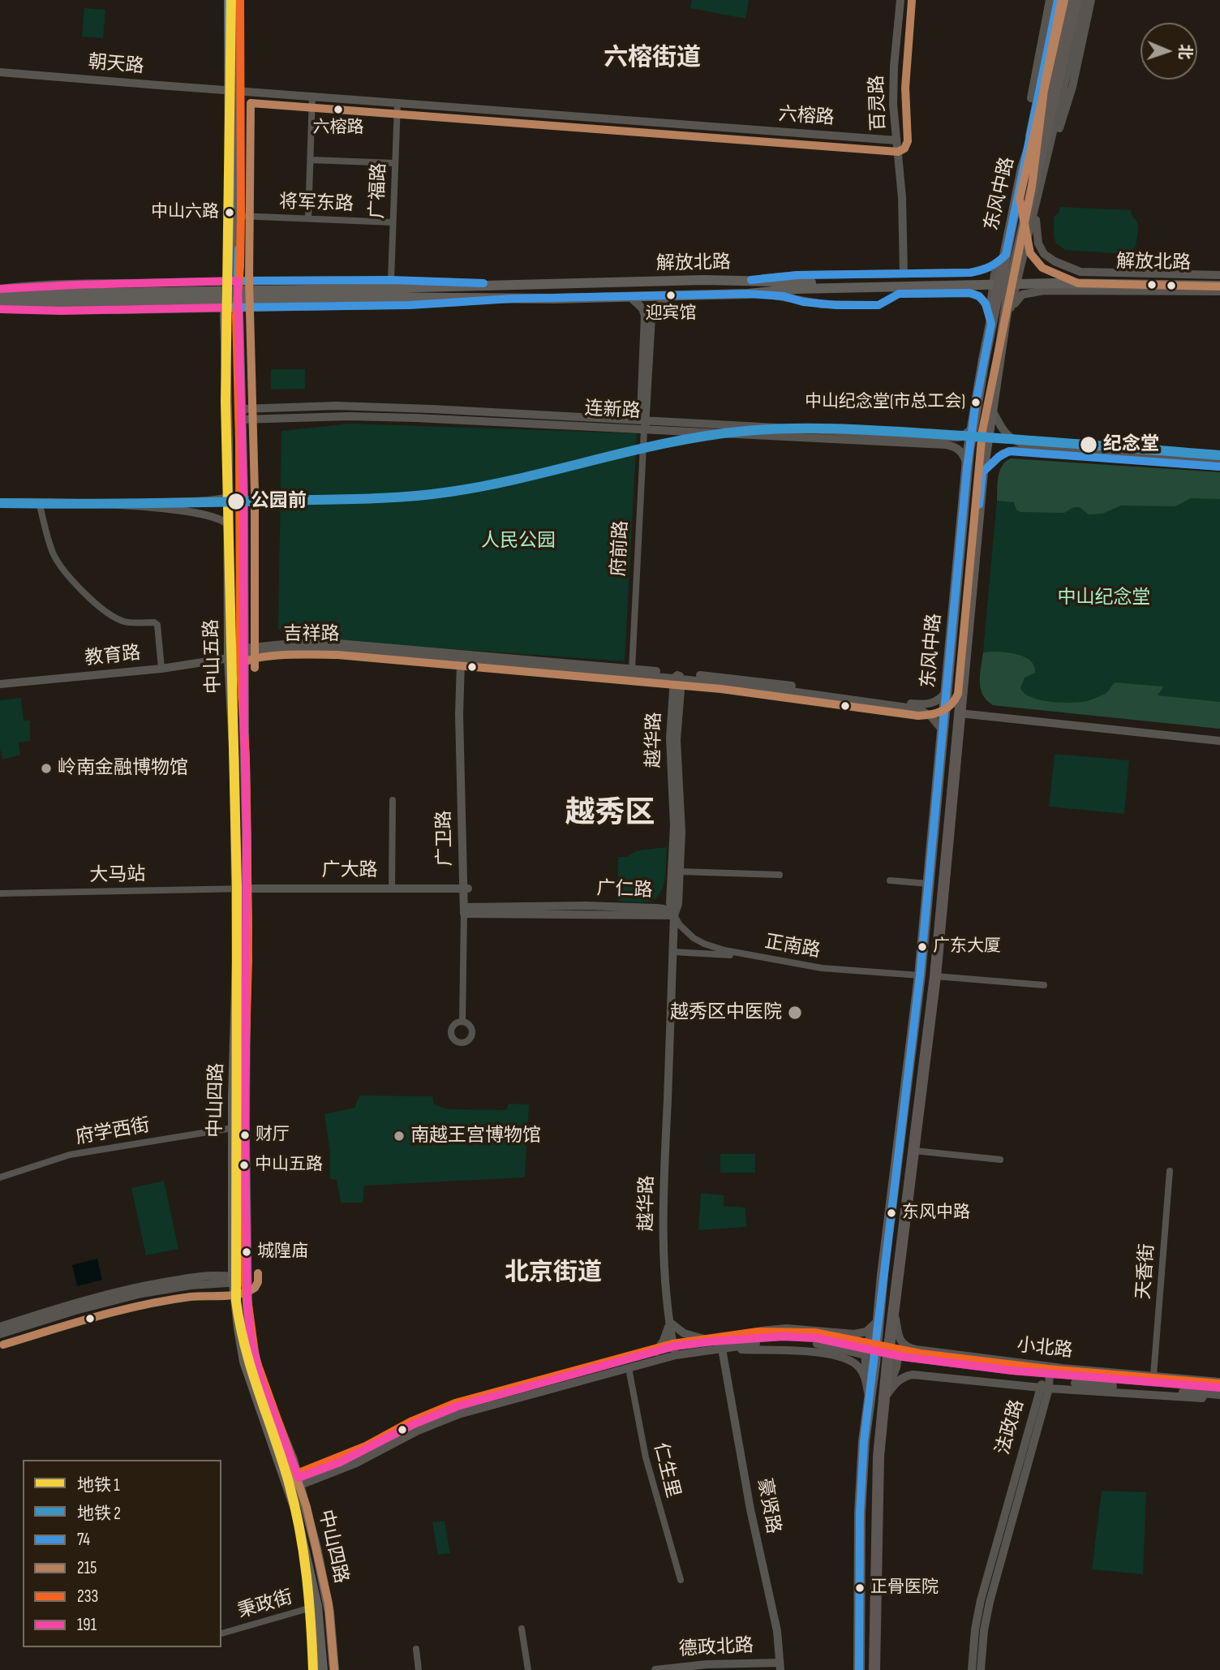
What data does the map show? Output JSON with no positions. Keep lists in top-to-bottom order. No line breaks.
{"streets":{"highway":["东风中路"],"main road":["解放北路","中山五路","中山四路"],"street":["朝天路","百灵路","六榕路","广福路","将军东路","连新路","府前路","吉祥路","教育路","越华路","广卫路","广大路","大马站","广仁路","正南路","府学西街","天香街","小北路","法政路","仁生里","豪贤路","秉政街","德政北路"]},"crossings":[["朝天路","六榕路"],["百灵路","六榕路"],["六榕路","广福路"],["广福路","将军东路"],["东风中路","解放北路"],["东风中路","连新路"],["东风中路","吉祥路"],["东风中路","正南路"],["东风中路","小北路"],["解放北路","府前路"],["解放北路","中山五路"],["连新路","府前路"],["连新路","中山五路"],["府前路","吉祥路"],["吉祥路","教育路"],["吉祥路","中山五路"],["吉祥路","越华路"],["吉祥路","广卫路"],["教育路","中山五路"],["中山五路","广大路"],["中山五路","大马站"],["中山五路","中山四路"],["越华路","广仁路"],["越华路","正南路"],["广卫路","广大路"],["广卫路","广仁路"],["广大路","大马站"],["广仁路","正南路"],["中山四路","府学西街"],["中山四路","秉政街"],["天香街","小北路"],["小北路","法政路"],["豪贤路","德政北路"]],"districts":["六榕街道","越秀区","北京街道"],"parks":["人民公园","中山纪念堂"],"places":["六榕路","中山六路","迎宾馆","中山纪念堂(市总工会)","纪念堂","公园前","岭南金融博物馆","广东大厦","越秀区中医院","财厅","南越王宫博物馆","中山五路","东风中路","城隍庙","正骨医院"],"lines":["metro line 1","transit line 74","transit line 215","transit line 233","transit line 191","metro line 2"],"legend":["地铁 1","地铁 2","74","215","233","191"],"north":"right"}
